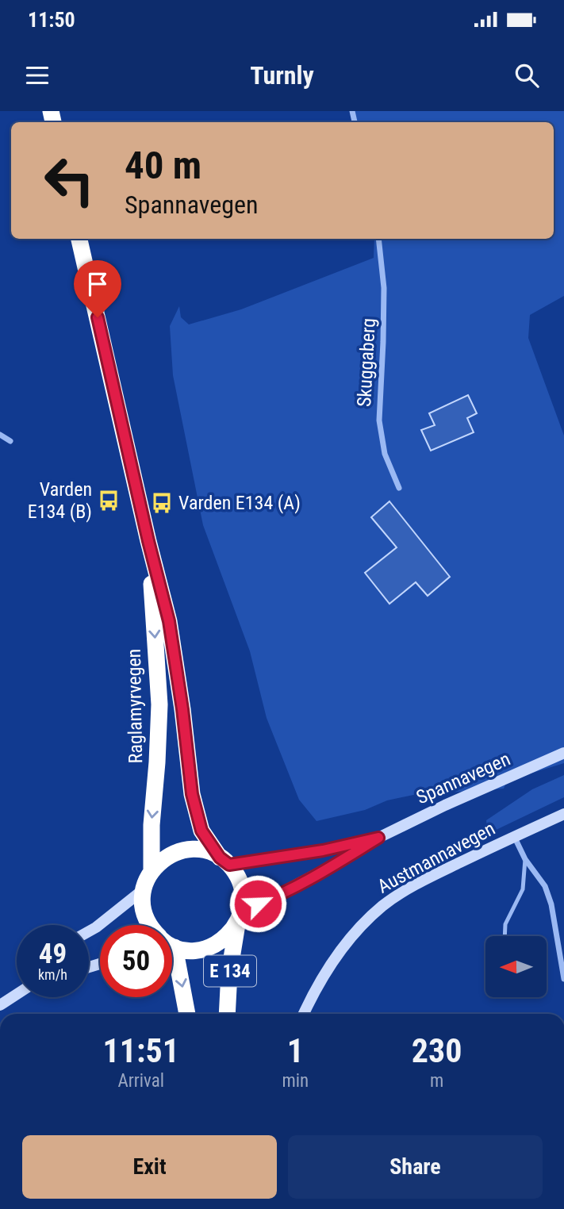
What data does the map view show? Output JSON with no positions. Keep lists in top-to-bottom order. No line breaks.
{"streets":{"highway":["Raglamyrvegen","E 134"],"main road":["Spannavegen","Austmannavegen"],"street":["Skuggaberg"]},"crossings":[["Raglamyrvegen","Spannavegen"],["Raglamyrvegen","E 134"],["Spannavegen","E 134"]],"places":{"bus stop":["Varden E134 (B)","Varden E134 (A)"]},"north":"left","page":{"status":"11:50","header":"Turnly","turn":["40 m","Spannavegen"],"speed":"49 km/h","limit":"50","eta":["11:51","Arrival","1","min","230","m"],"buttons":["Exit","Share"]}}
